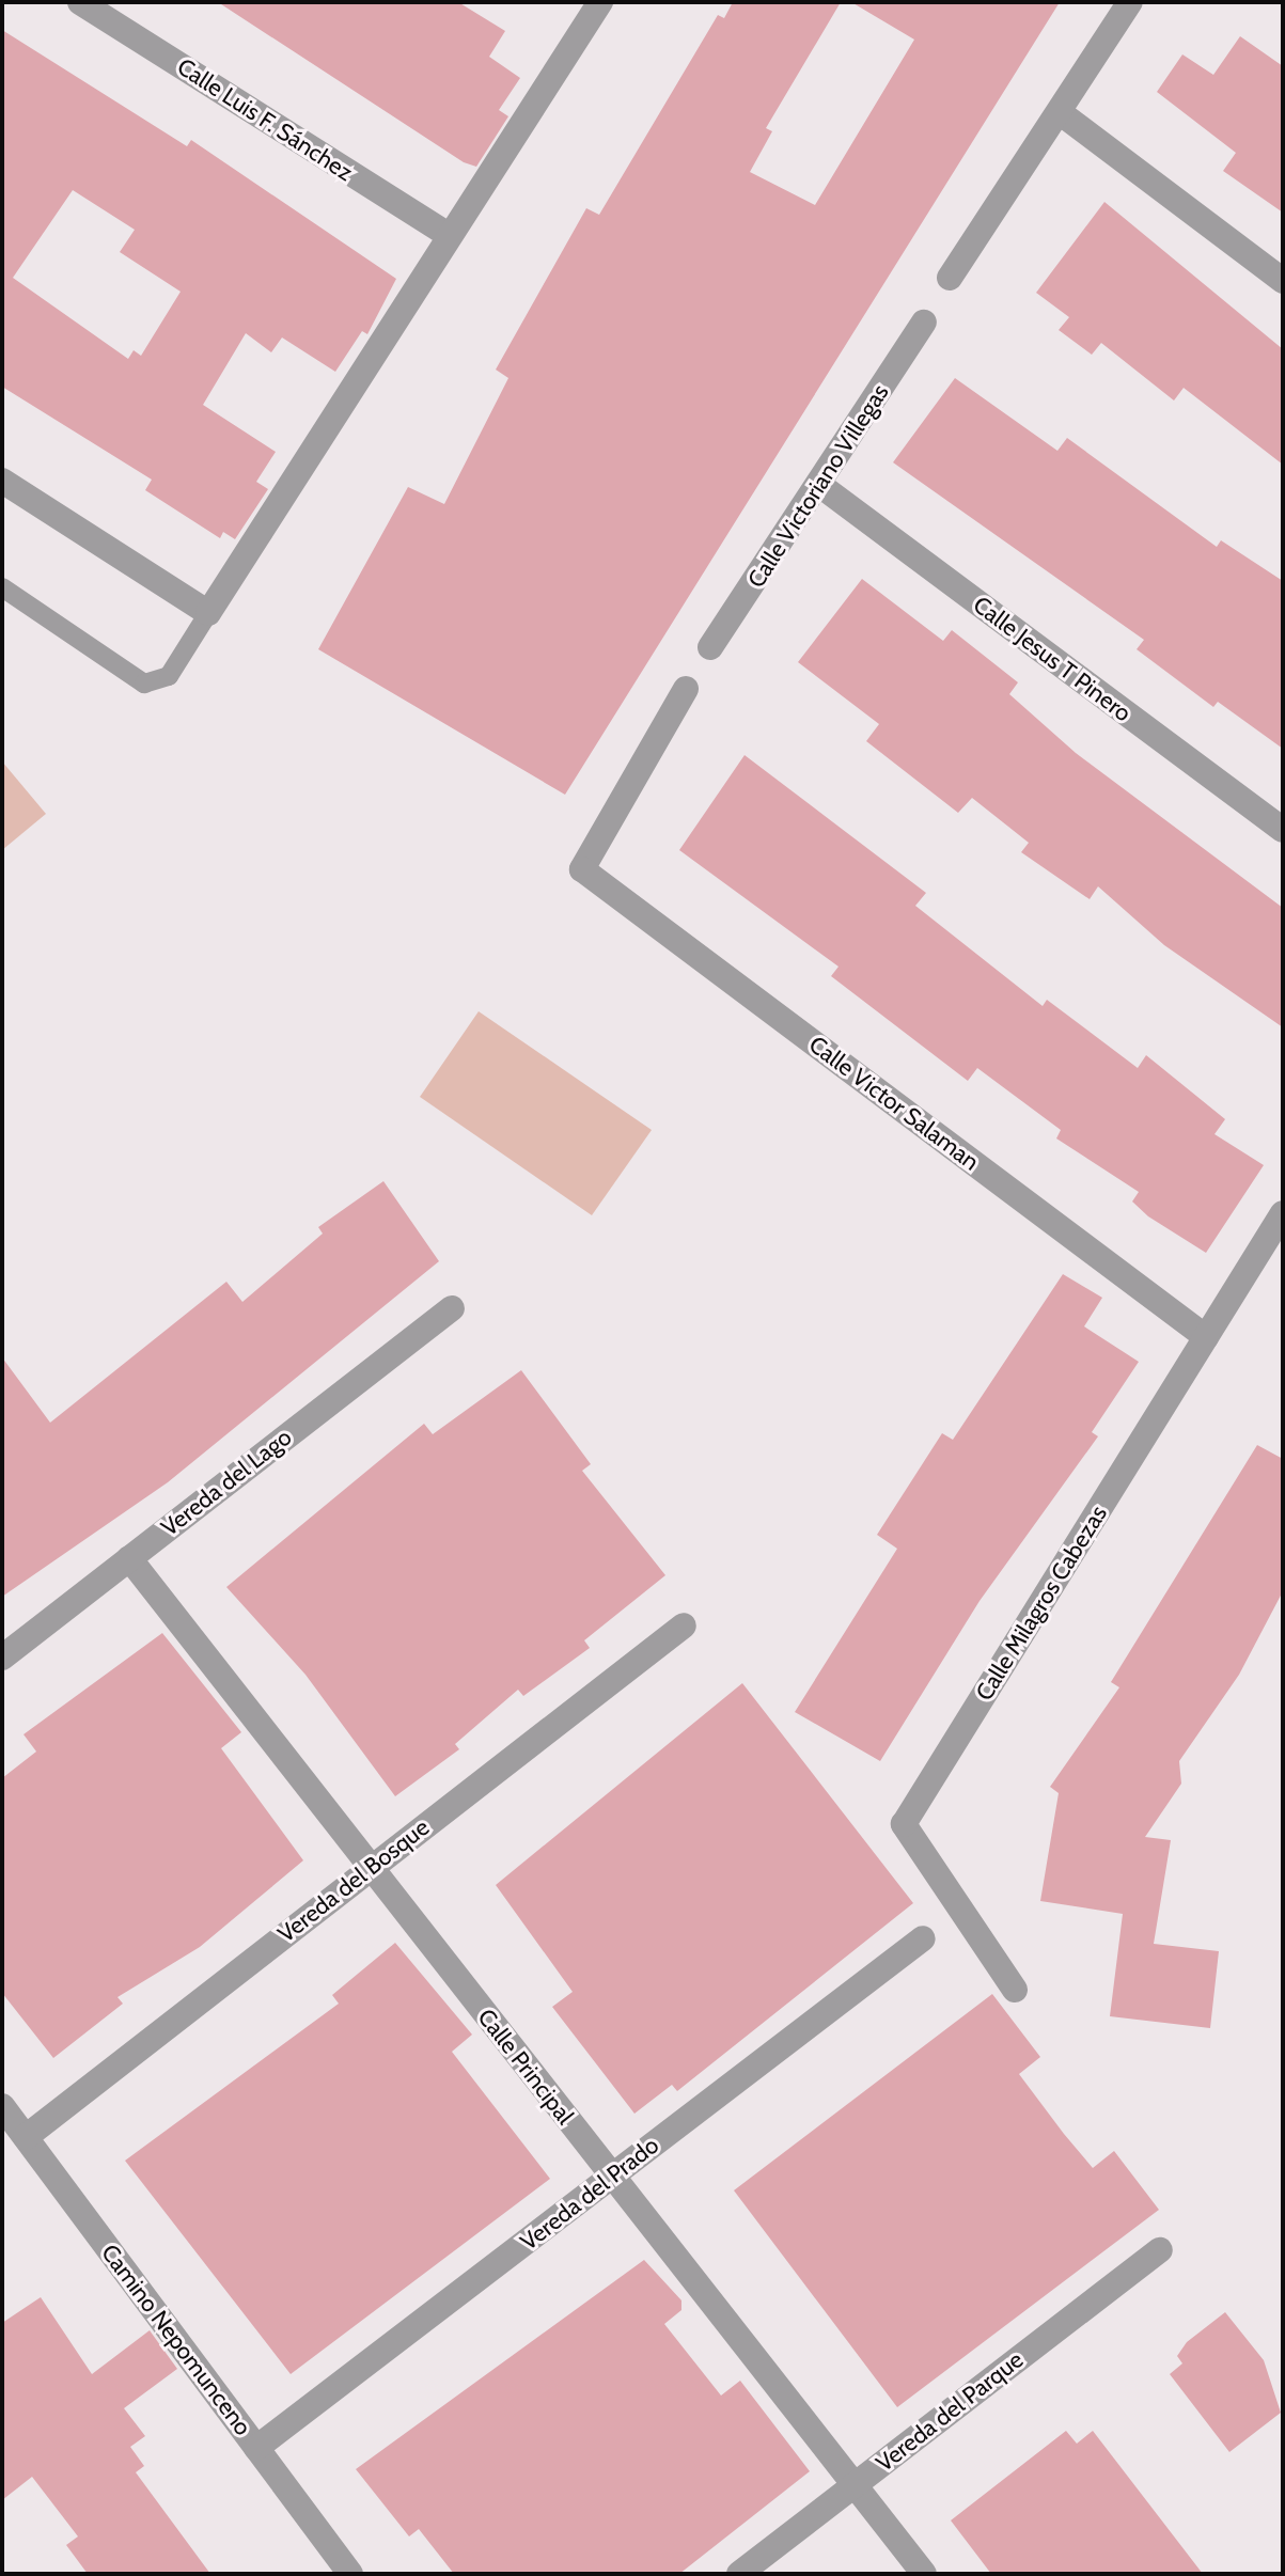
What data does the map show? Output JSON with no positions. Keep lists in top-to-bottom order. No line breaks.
{"streets":{"street":["Calle Luis F. Sánchez","Calle Victoriano Villegas","Calle Jesus T Pinero","Calle Victor Salaman","Vereda del Lago","Calle Milagros Cabezas","Vereda del Bosque","Calle Principal","Vereda del Prado","Camino Nepomunceno","Vereda del Parque"]},"crossings":[["Calle Victoriano Villegas","Calle Jesus T Pinero"],["Calle Victor Salaman","Calle Milagros Cabezas"],["Vereda del Lago","Calle Principal"],["Vereda del Bosque","Calle Principal"],["Vereda del Bosque","Camino Nepomunceno"],["Calle Principal","Vereda del Prado"],["Calle Principal","Vereda del Parque"],["Vereda del Prado","Camino Nepomunceno"]]}
